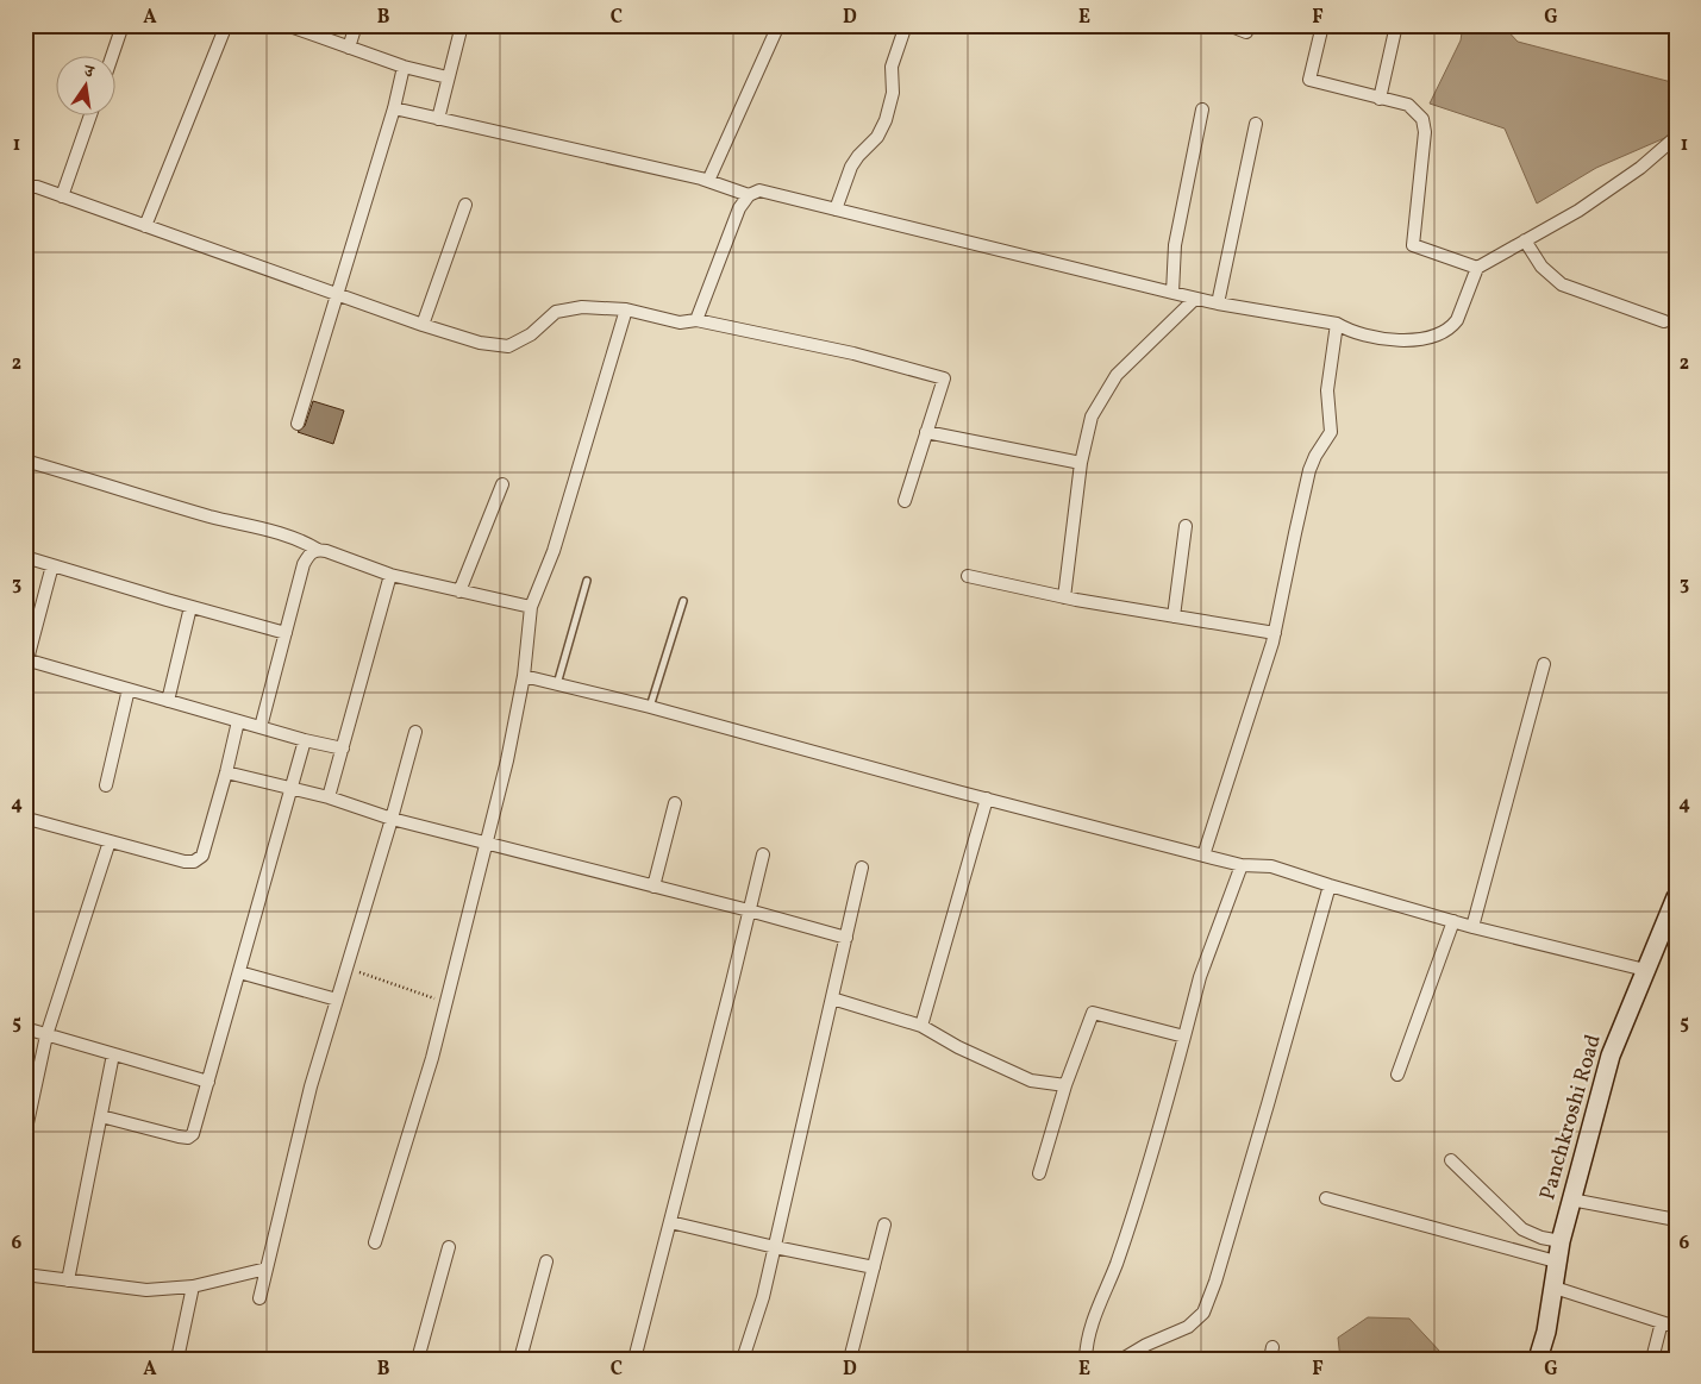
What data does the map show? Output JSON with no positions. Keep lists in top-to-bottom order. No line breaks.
{"streets":{"street":["Panchkroshi Road"]},"north":"top","grid":{"columns":["A","B","C","D","E","F","G"],"rows":["1","2","3","4","5","6"]}}
